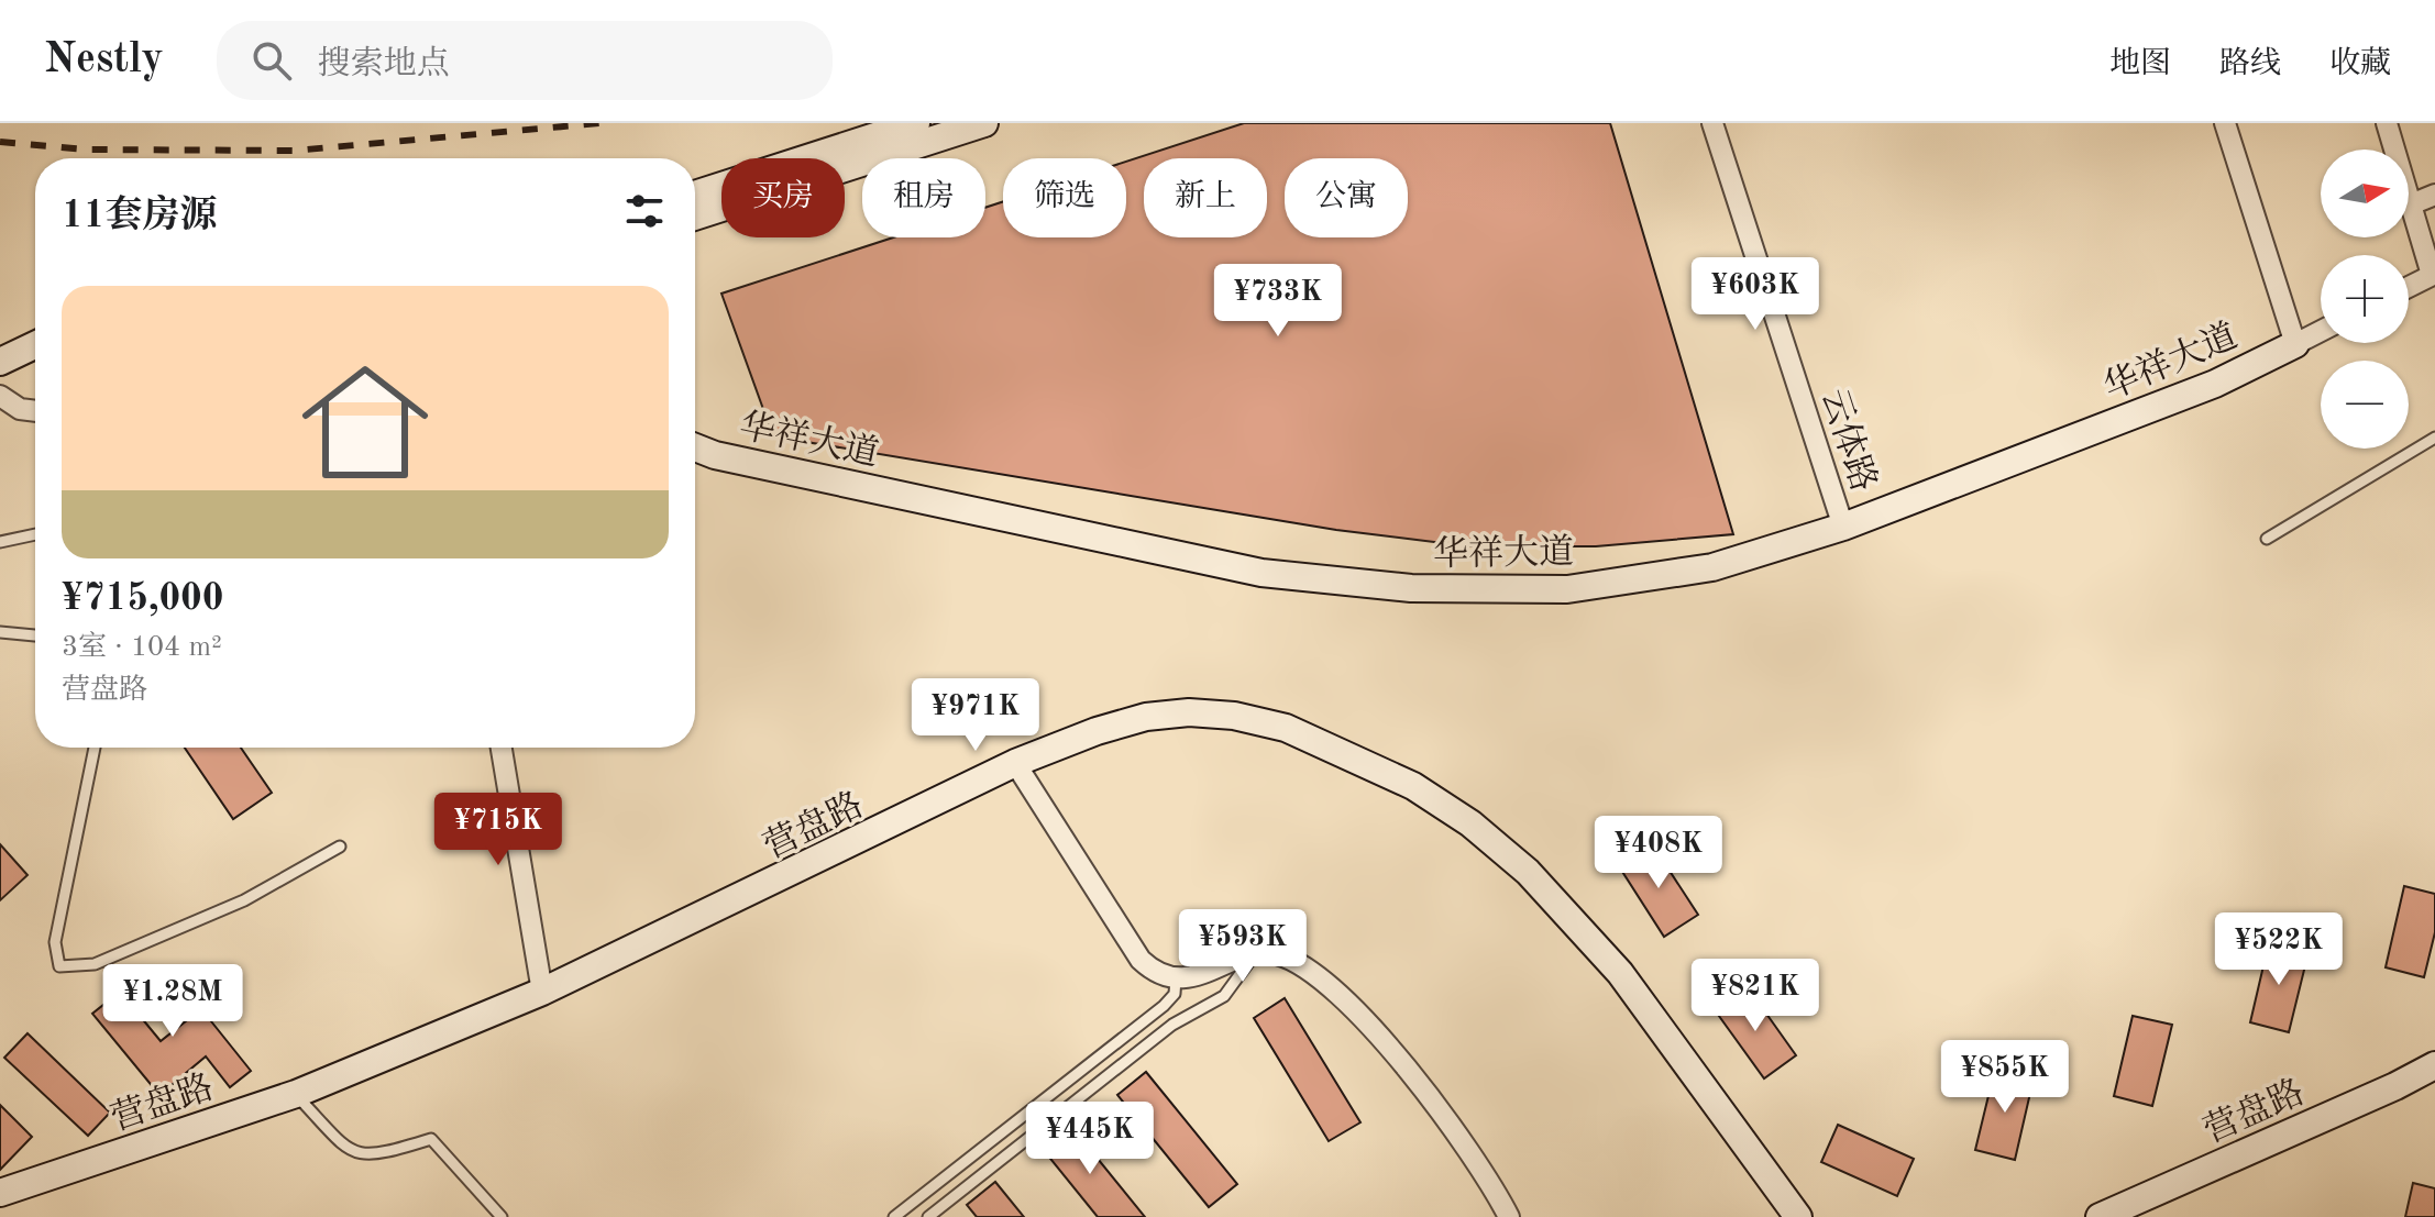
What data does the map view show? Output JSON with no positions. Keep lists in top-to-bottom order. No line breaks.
{"streets":{"street":["华祥大道","云体路","营盘路"]},"crossings":[["华祥大道","云体路"]],"north":"right","page":{"header":"Nestly","search":"搜索地点","nav":["地图","路线","收藏"],"map_buttons":["+","−"],"chip":["买房","租房","筛选","新上","公寓"],"heading":"11套房源","price":["¥603K","¥733K","¥971K","¥715K","¥408K","¥593K","¥522K","¥821K","¥1.28M","¥855K","¥445K"],"list":[{"name":"¥715,000","note":"3室 · 104 m² · 营盘路"}]}}
